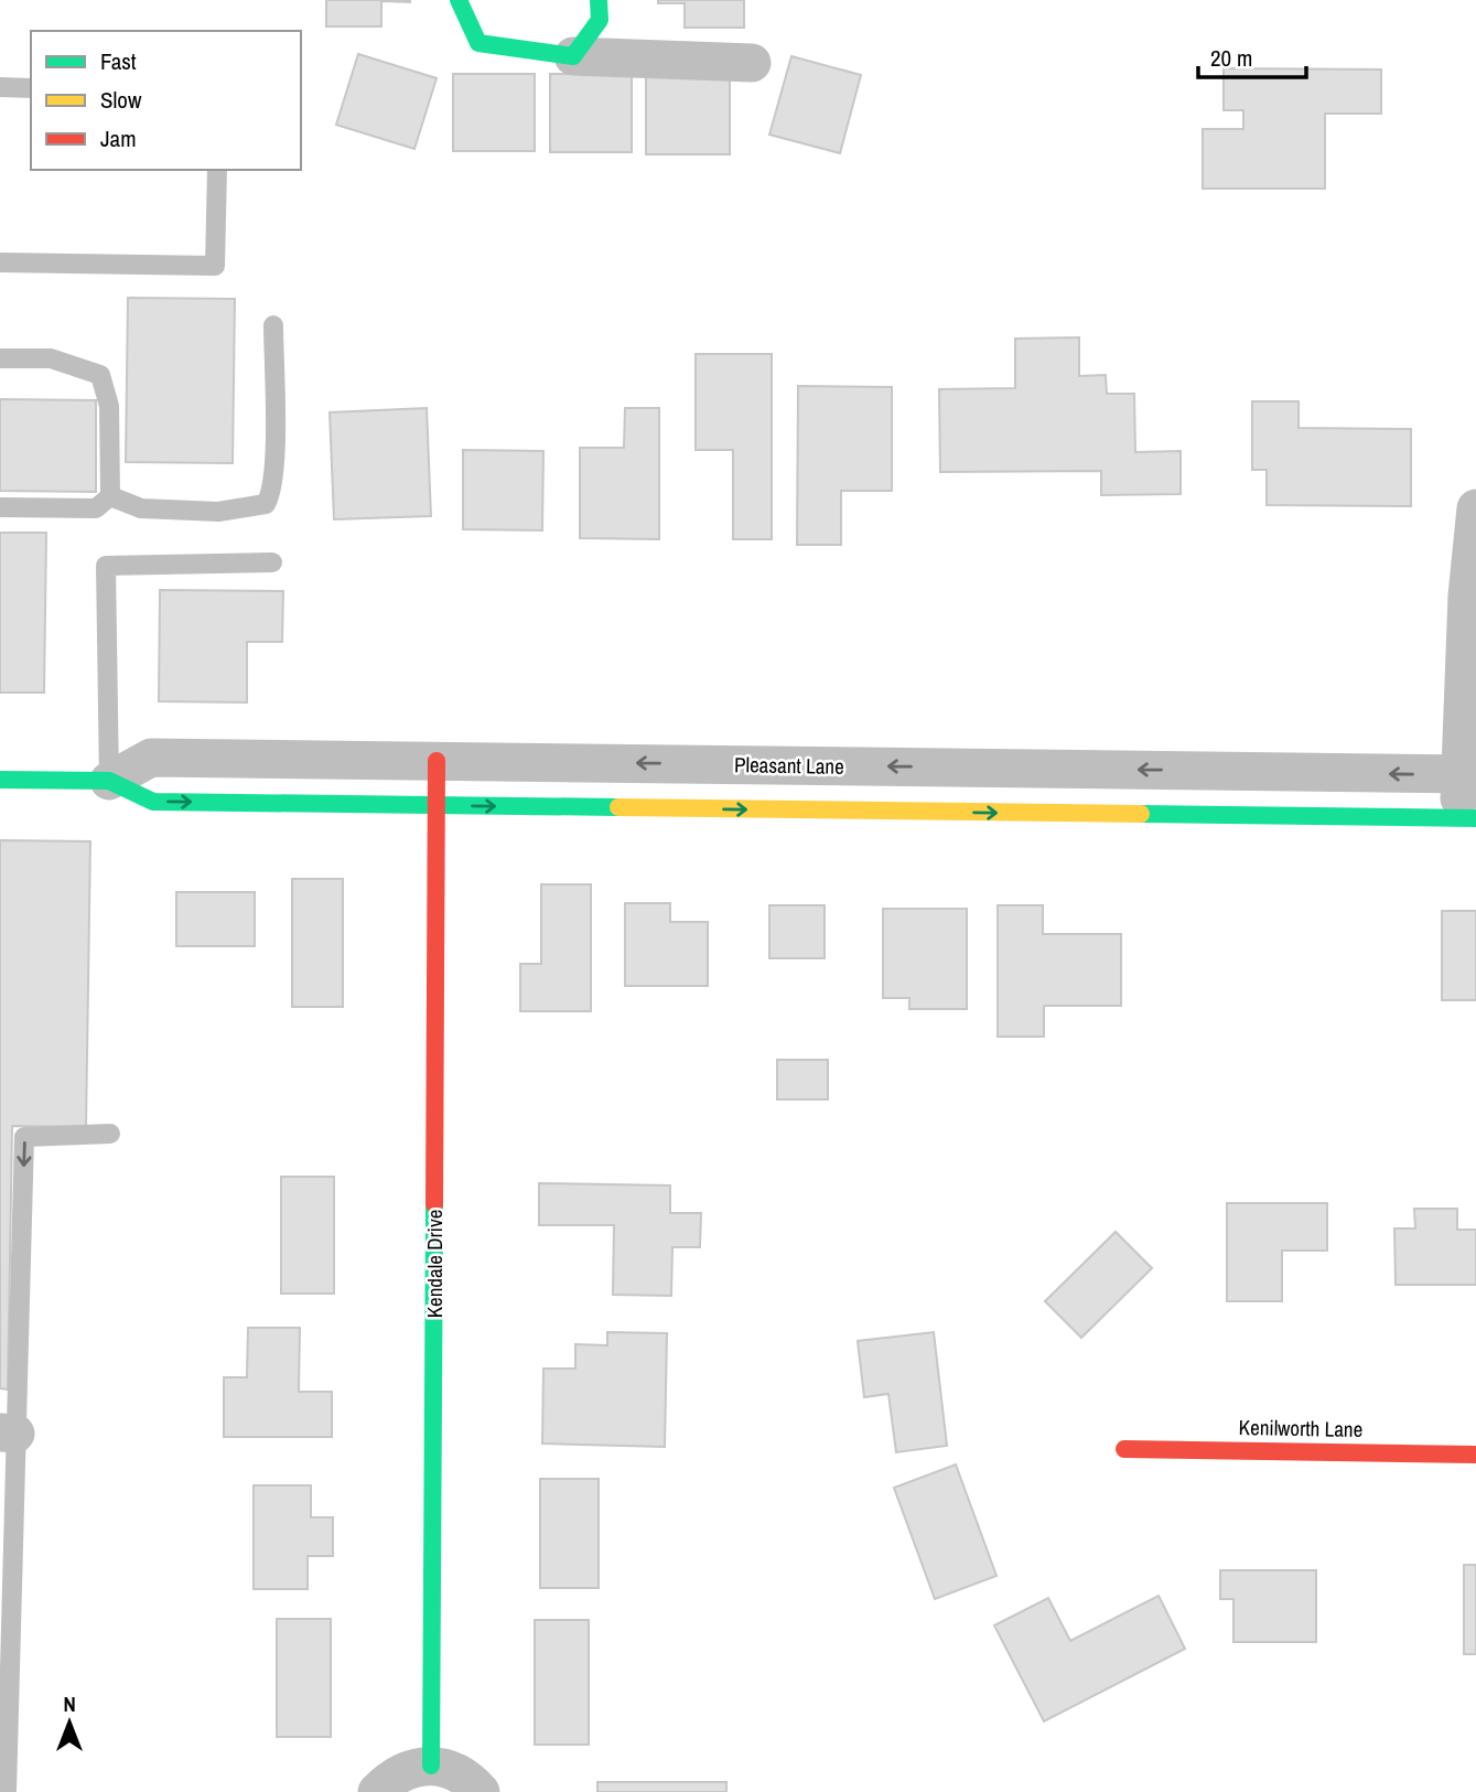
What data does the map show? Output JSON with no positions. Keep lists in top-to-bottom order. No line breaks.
{"streets":{"street":["Pleasant Lane","Kendale Drive","Kenilworth Lane"]},"crossings":[["Pleasant Lane","Kendale Drive"]],"legend":["Fast","Slow","Jam"],"scale_bar":"20 m","north":"top"}
